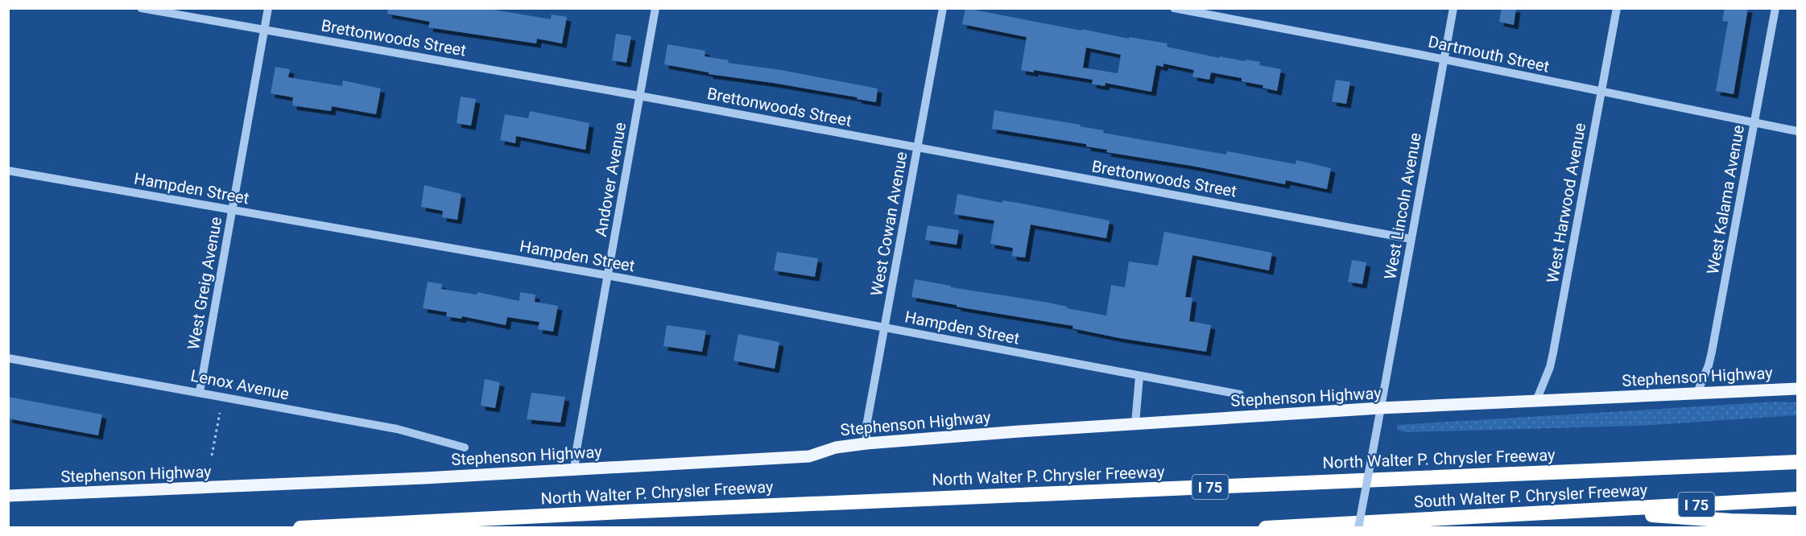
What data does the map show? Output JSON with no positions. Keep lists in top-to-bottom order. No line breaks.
{"streets":{"highway":["North Walter P. Chrysler Freeway","I 75","South Walter P. Chrysler Freeway"],"main road":["Stephenson Highway"],"street":["Brettonwoods Street","Dartmouth Street","Andover Avenue","Hampden Street","West Kalama Avenue","West Harwood Avenue","West Lincoln Avenue","West Cowan Avenue","West Greig Avenue","Lenox Avenue"]},"crossings":[["Brettonwoods Street","Andover Avenue"],["Brettonwoods Street","West Lincoln Avenue"],["Brettonwoods Street","West Cowan Avenue"],["Brettonwoods Street","West Greig Avenue"],["Dartmouth Street","West Kalama Avenue"],["Dartmouth Street","West Harwood Avenue"],["Dartmouth Street","West Lincoln Avenue"],["Andover Avenue","Hampden Street"],["Andover Avenue","Stephenson Highway"],["Hampden Street","West Cowan Avenue"],["Hampden Street","West Greig Avenue"],["West Kalama Avenue","Stephenson Highway"],["West Harwood Avenue","Stephenson Highway"],["West Lincoln Avenue","Stephenson Highway"],["West Cowan Avenue","Stephenson Highway"],["West Greig Avenue","Lenox Avenue"]]}
